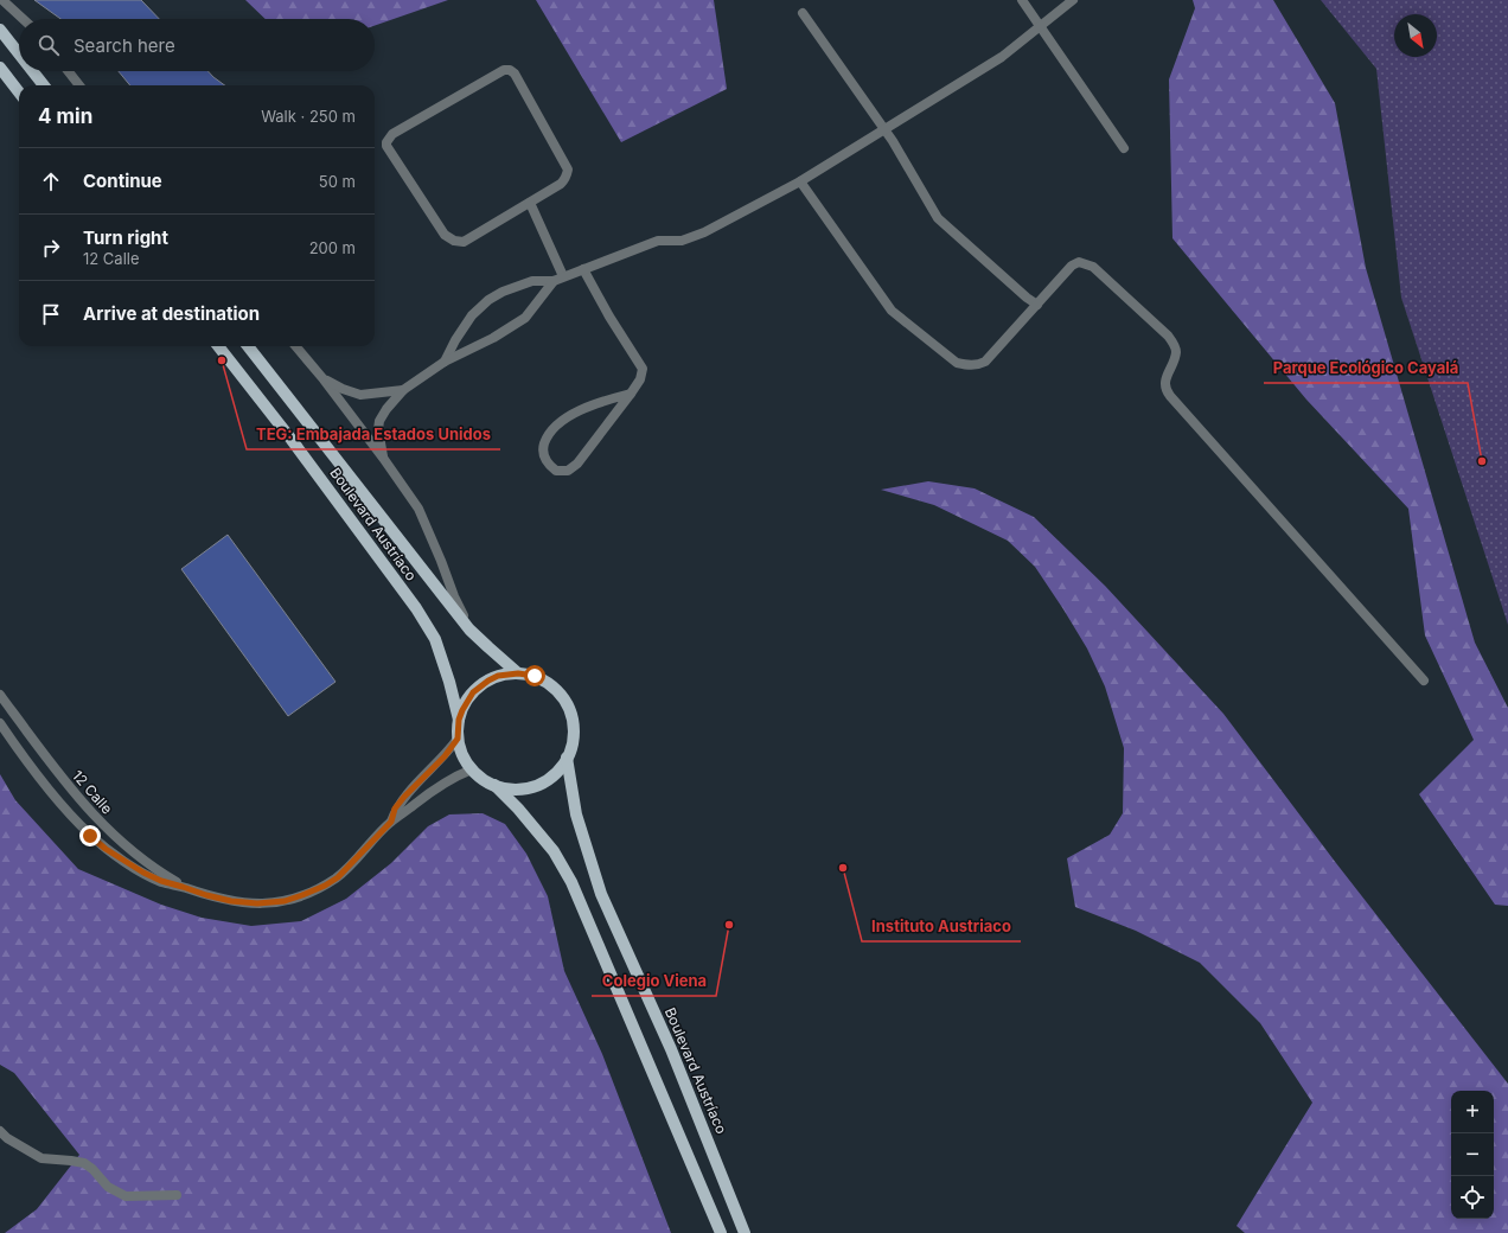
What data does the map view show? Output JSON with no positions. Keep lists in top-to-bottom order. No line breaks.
{"streets":{"main road":["Boulevard Austríaco"],"street":["12 Calle"]},"crossings":[["Boulevard Austríaco","12 Calle"]],"places":["TEG: Embajada Estados Unidos","Parque Ecológico Cayalá","Instituto Austriaco","Colegio Viena"],"north":"bottom right","page":{"search":"Search here","heading":["4 min","Walk · 250 m"],"list":[["Continue","50 m"],["Turn right","12 Calle","200 m"],"Arrive at destination"],"map_buttons":["+","−"]}}
